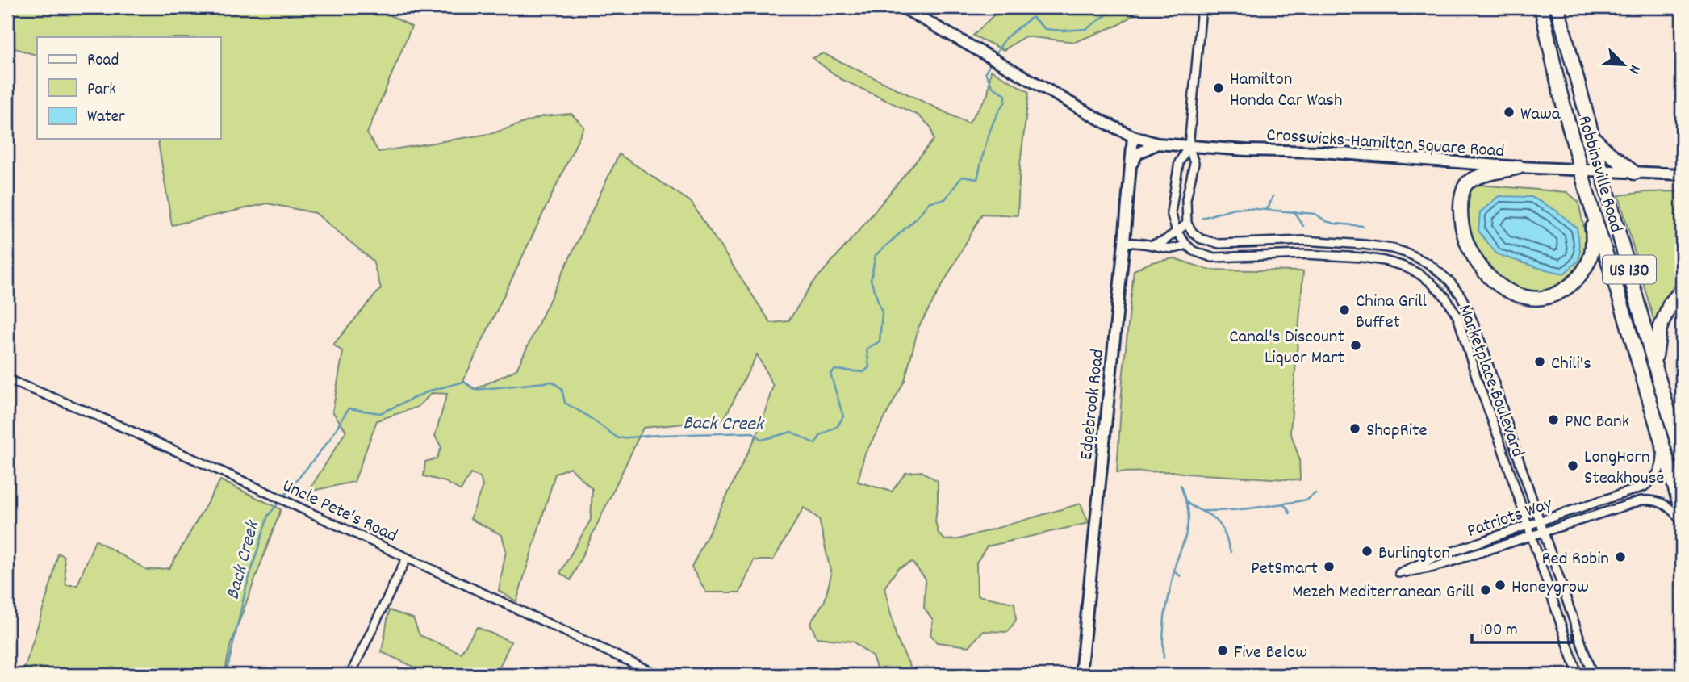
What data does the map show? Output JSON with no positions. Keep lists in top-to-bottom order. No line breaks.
{"streets":{"highway":["Robbinsville Road","US 130"],"main road":["Crosswicks-Hamilton Square Road","Edgebrook Road"],"street":["Marketplace Boulevard","Uncle Pete's Road","Patriots Way"]},"crossings":[["Crosswicks-Hamilton Square Road","Robbinsville Road"],["Crosswicks-Hamilton Square Road","Marketplace Boulevard"],["Crosswicks-Hamilton Square Road","Edgebrook Road"],["Robbinsville Road","Patriots Way"],["Marketplace Boulevard","Patriots Way"]],"water":["Back Creek"],"places":["Hamilton Honda Car Wash","Wawa","China Grill Buffet","Canal's Discount Liquor Mart","Chili's","PNC Bank","ShopRite","LongHorn Steakhouse","Burlington","Red Robin","PetSmart","Honeygrow","Mezeh Mediterranean Grill","Five Below"],"legend":["Road","Park","Water"],"scale_bar":"100 m","north":"bottom right"}
